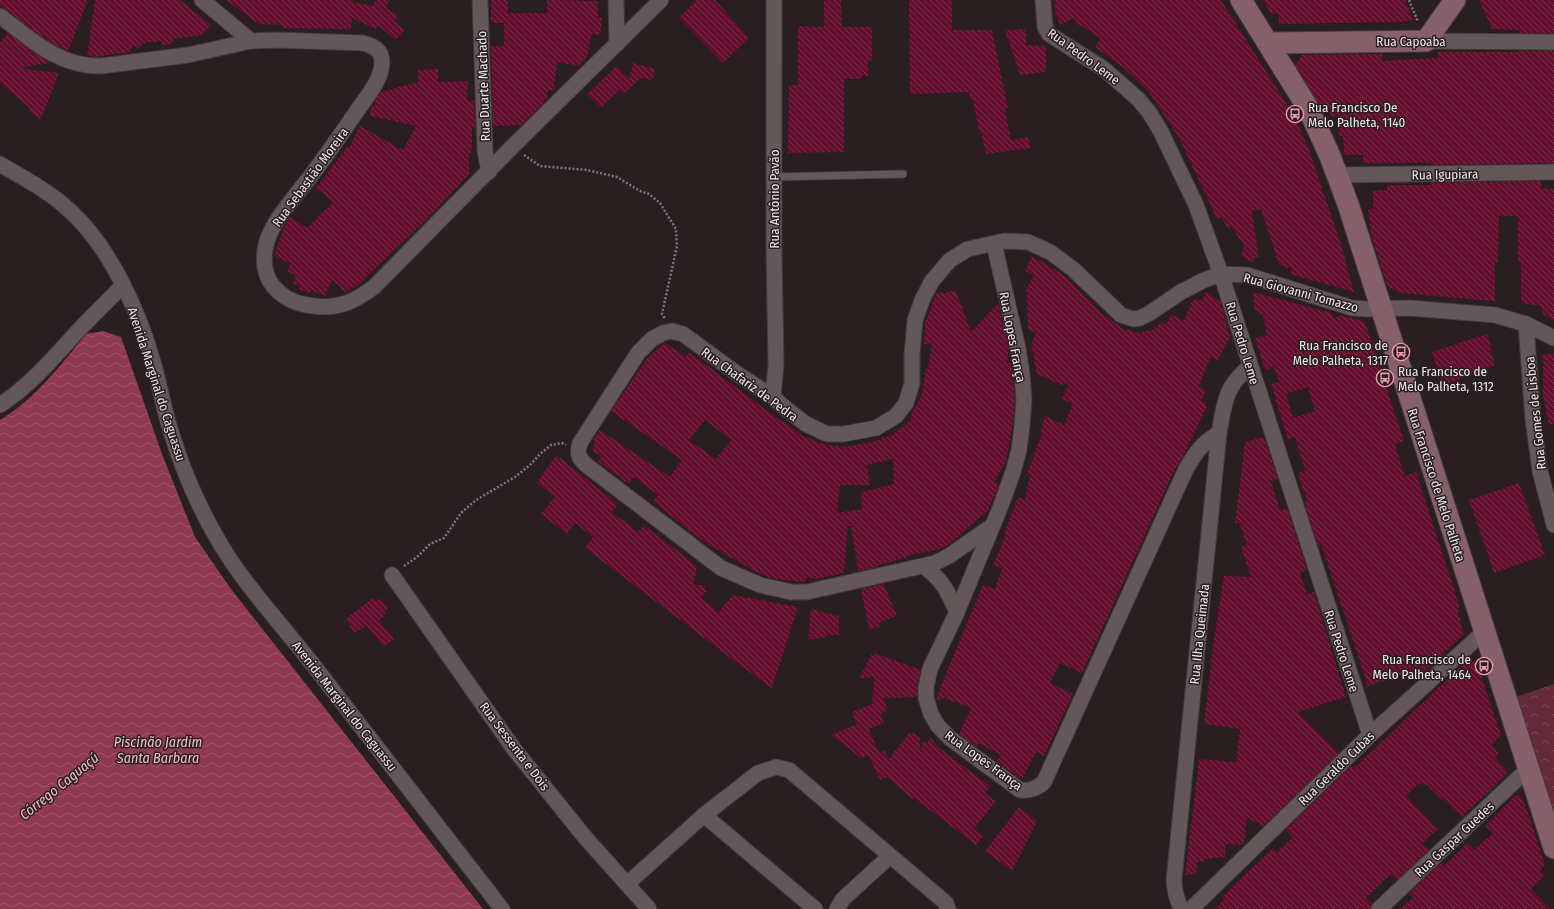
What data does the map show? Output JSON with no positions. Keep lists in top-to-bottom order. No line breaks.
{"streets":{"main road":["Rua Capoaba","Rua Francisco de Melo Palheta"],"street":["Rua Pedro Leme","Rua Duarte Machado","Rua Igupiara","Rua Sebastião Moreira","Rua Antônio Pavão","Rua Giovanni Tomazzo","Rua Lopes França","Avenida Marginal do Caguassu","Rua Chafariz de Pedra","Rua Gomes de Lisboa","Rua Ilha Queimada","Rua Sessenta e Dois","Rua Geraldo Cubas","Rua Gaspar Guedes"]},"crossings":[["Rua Capoaba","Rua Francisco de Melo Palheta"],["Rua Pedro Leme","Rua Giovanni Tomazzo"],["Rua Pedro Leme","Rua Chafariz de Pedra"],["Rua Pedro Leme","Rua Ilha Queimada"],["Rua Pedro Leme","Rua Geraldo Cubas"],["Rua Duarte Machado","Rua Sebastião Moreira"],["Rua Igupiara","Rua Francisco de Melo Palheta"],["Rua Antônio Pavão","Rua Chafariz de Pedra"],["Rua Giovanni Tomazzo","Rua Chafariz de Pedra"],["Rua Giovanni Tomazzo","Rua Gomes de Lisboa"],["Rua Giovanni Tomazzo","Rua Francisco de Melo Palheta"],["Rua Lopes França","Rua Chafariz de Pedra"],["Rua Lopes França","Rua Ilha Queimada"],["Rua Francisco de Melo Palheta","Rua Geraldo Cubas"],["Rua Francisco de Melo Palheta","Rua Gaspar Guedes"]],"water":["Piscinão Jardim Santa Barbara","Córrego Caguaçú"],"places":{"bus stop":["Rua Francisco De Melo Palheta, 1140","Rua Francisco de Melo Palheta, 1317","Rua Francisco de Melo Palheta, 1312","Rua Francisco de Melo Palheta, 1464"]}}
